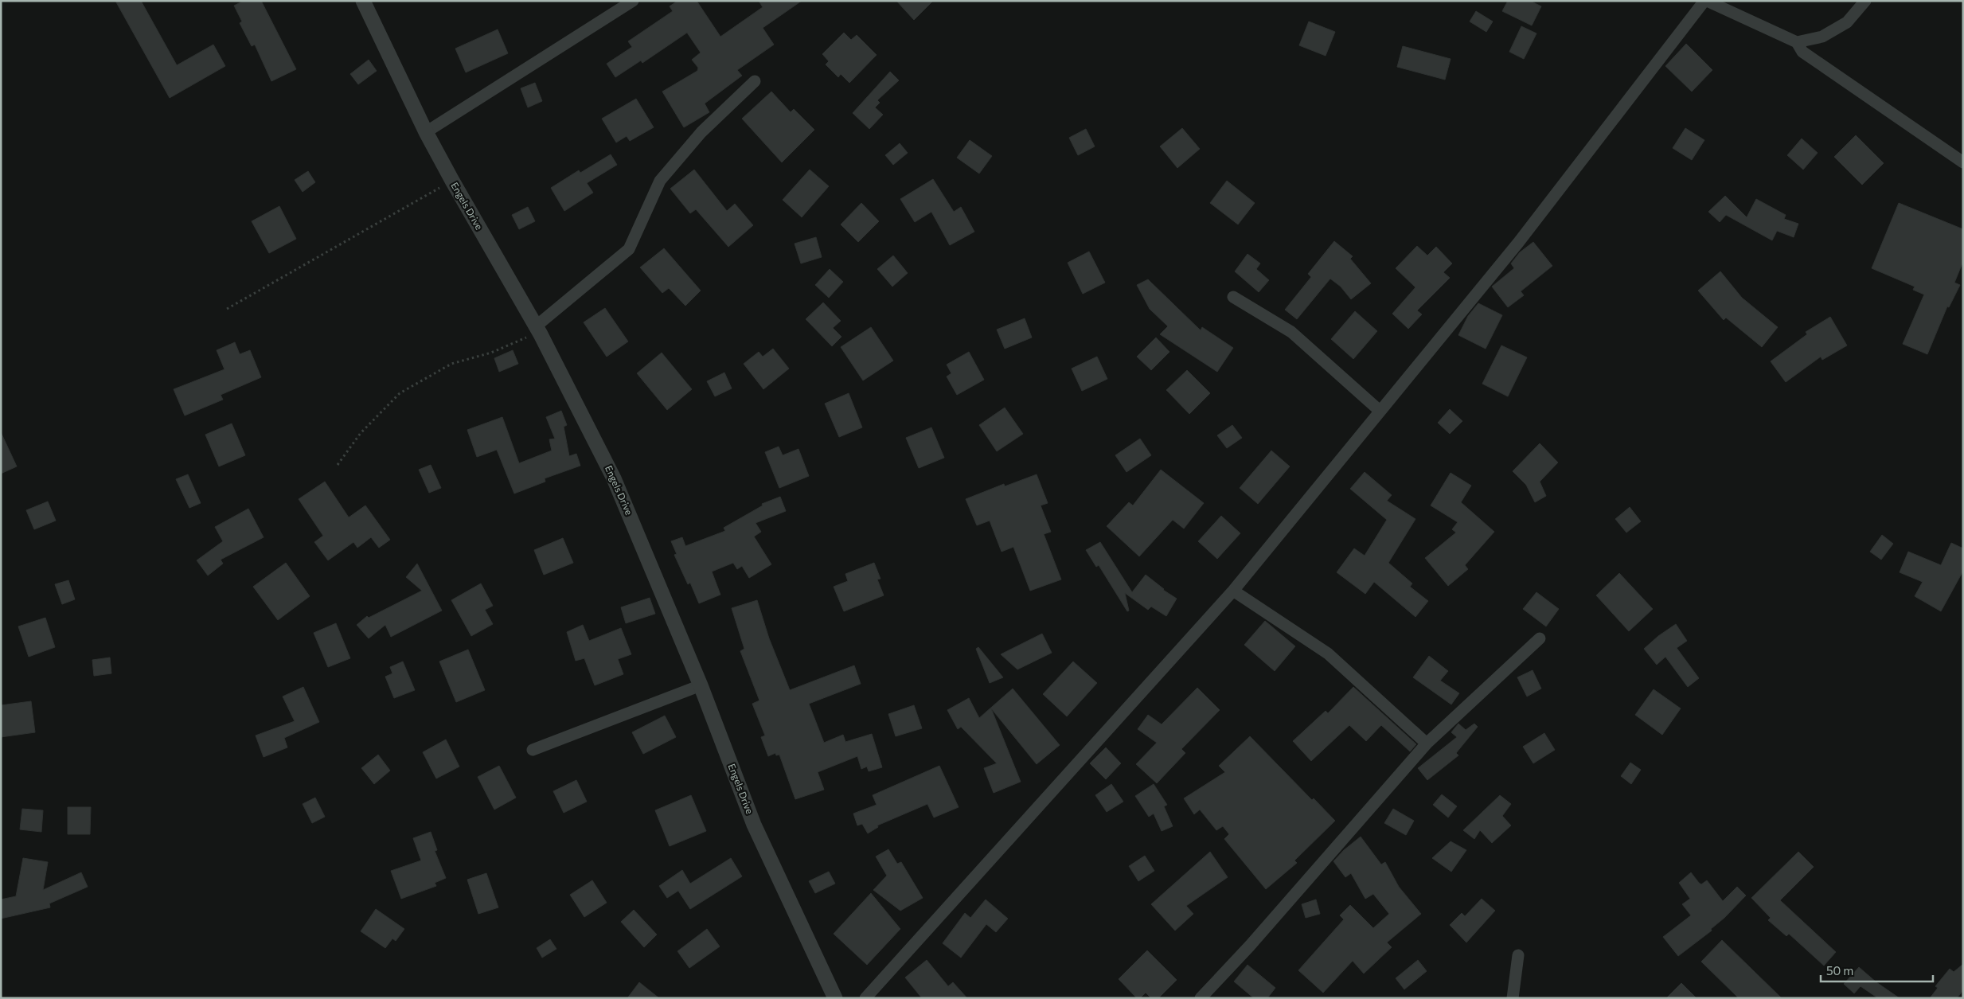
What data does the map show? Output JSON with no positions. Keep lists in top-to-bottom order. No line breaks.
{"streets":{"street":["Engels Drive"]},"scale_bar":"50 m"}
